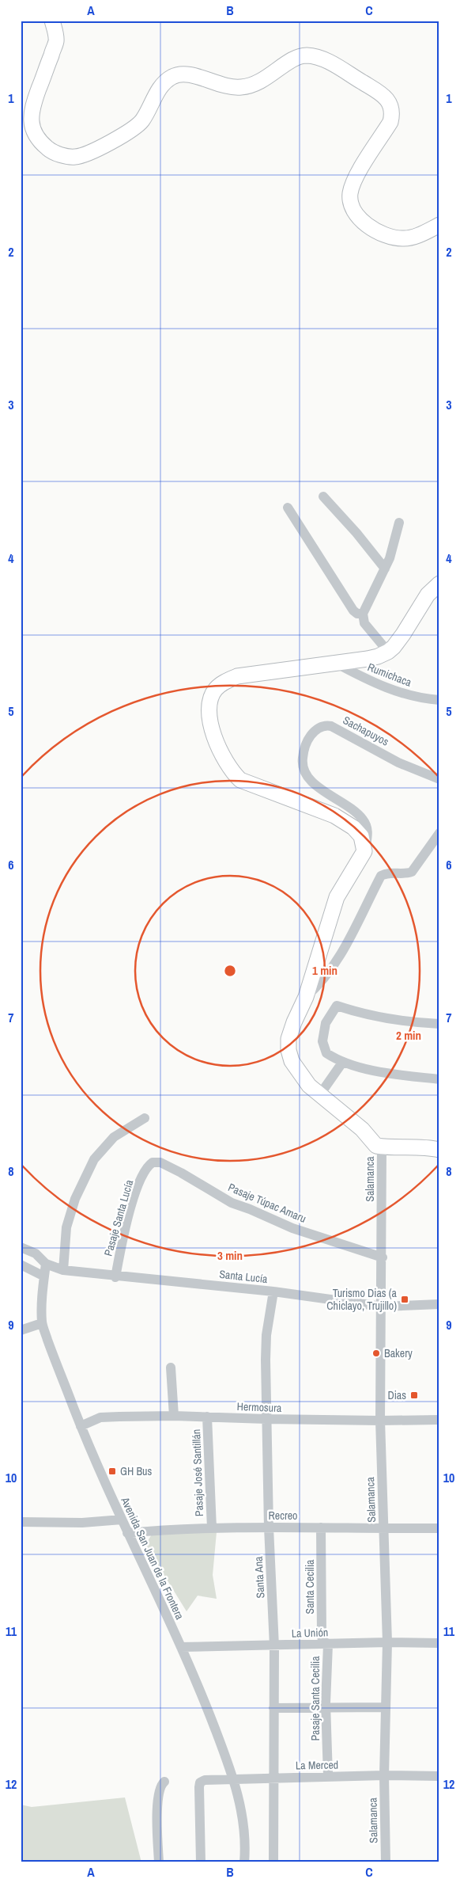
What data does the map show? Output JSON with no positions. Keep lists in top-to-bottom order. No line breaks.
{"streets":{"street":["Rumichaca","Sachapuyos","Salamanca","Pasaje Túpac Amaru","Pasaje Santa Lucía","Santa Lucía","Hermosura","Pasaje José Santillán","Recreo","Avenida San Juan de la Frontera","Santa Ana","Santa Cecilia","La Unión","Pasaje Santa Cecilia","La Merced"]},"crossings":[["Salamanca","Pasaje Túpac Amaru"],["Salamanca","Santa Lucía"],["Salamanca","Hermosura"],["Salamanca","Recreo"],["Salamanca","La Unión"],["Salamanca","La Merced"],["Pasaje Túpac Amaru","Pasaje Santa Lucía"],["Pasaje Santa Lucía","Santa Lucía"],["Santa Lucía","Avenida San Juan de la Frontera"],["Santa Lucía","Santa Ana"],["Hermosura","Pasaje José Santillán"],["Hermosura","Avenida San Juan de la Frontera"],["Hermosura","Santa Ana"],["Pasaje José Santillán","Recreo"],["Recreo","Avenida San Juan de la Frontera"],["Recreo","Santa Ana"],["Recreo","Santa Cecilia"],["Avenida San Juan de la Frontera","La Unión"],["Avenida San Juan de la Frontera","La Merced"],["Santa Ana","La Unión"],["Santa Ana","La Merced"],["Santa Cecilia","La Unión"],["Santa Cecilia","Pasaje Santa Cecilia"],["La Unión","Pasaje Santa Cecilia"],["Pasaje Santa Cecilia","La Merced"]],"places":{"transit":["Turismo Dias (a Chiclayo, Trujillo)","Dias","GH Bus"],"other":["Bakery"]},"grid":{"columns":["A","B","C"],"rows":["1","2","3","4","5","6","7","8","9","10","11","12"]},"rings":["1 min","2 min","3 min"]}
